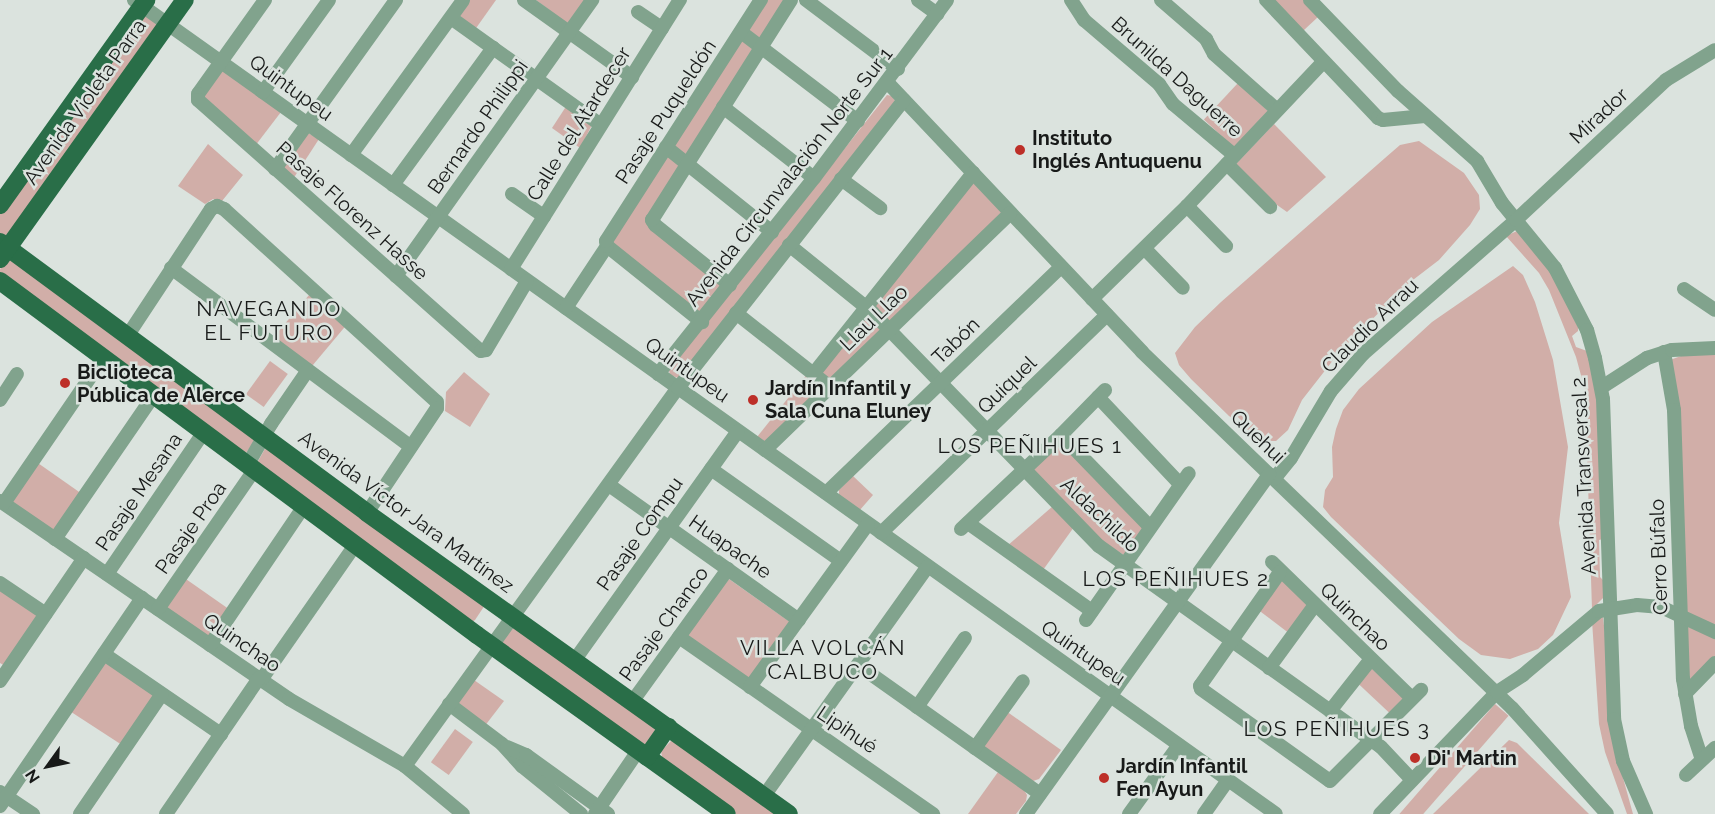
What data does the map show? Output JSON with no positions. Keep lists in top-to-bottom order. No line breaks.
{"streets":{"main road":["Avenida Violeta Parra","Avenida Víctor Jara Martínez"],"street":["Brunilda Daguerre","Quintupeu","Pasaje Puqueldón","Mirador","Calle del Atardecer","Bernardo Philippi","Avenida Circunvalación Norte Sur 1","Pasaje Florenz Hasse","Llau Llao","Claudio Arrau","Tabón","Quiquel","Quehui","Avenida Transversal 2","Pasaje Mesana","Aldachildo","Pasaje Proa","Pasaje Compu","Huapache","Cerro Búfalo","Quinchao","Pasaje Chanco","Lipihué"]},"crossings":[["Quintupeu","Avenida Violeta Parra"],["Quintupeu","Pasaje Puqueldón"],["Quintupeu","Calle del Atardecer"],["Quintupeu","Bernardo Philippi"],["Quintupeu","Avenida Circunvalación Norte Sur 1"],["Quintupeu","Pasaje Florenz Hasse"],["Quintupeu","Llau Llao"],["Quintupeu","Claudio Arrau"],["Quintupeu","Tabón"],["Quintupeu","Quiquel"],["Quintupeu","Pasaje Compu"],["Avenida Violeta Parra","Avenida Víctor Jara Martínez"],["Mirador","Claudio Arrau"],["Mirador","Avenida Transversal 2"],["Bernardo Philippi","Pasaje Florenz Hasse"],["Avenida Circunvalación Norte Sur 1","Quehui"],["Llau Llao","Quehui"],["Llau Llao","Aldachildo"],["Claudio Arrau","Quehui"],["Claudio Arrau","Avenida Transversal 2"],["Claudio Arrau","Aldachildo"],["Tabón","Quehui"],["Tabón","Aldachildo"],["Quiquel","Quehui"],["Quiquel","Aldachildo"],["Pasaje Mesana","Quinchao"],["Avenida Víctor Jara Martínez","Pasaje Proa"],["Avenida Víctor Jara Martínez","Pasaje Compu"],["Avenida Víctor Jara Martínez","Pasaje Chanco"],["Aldachildo","Quinchao"],["Pasaje Proa","Quinchao"],["Pasaje Compu","Huapache"],["Huapache","Pasaje Chanco"],["Pasaje Chanco","Lipihué"]],"districts":["NAVEGANDO EL FUTURO","LOS PEÑIHUES 1","LOS PEÑIHUES 2","VILLA VOLCÁN CALBUCO","LOS PEÑIHUES 3"],"places":["Instituto Inglés Antuquenu","Biclioteca Pública de Alerce","Jardín Infantil y Sala Cuna Eluney","Di' Martin","Jardín Infantil Fen Ayun"],"north":"bottom left"}
